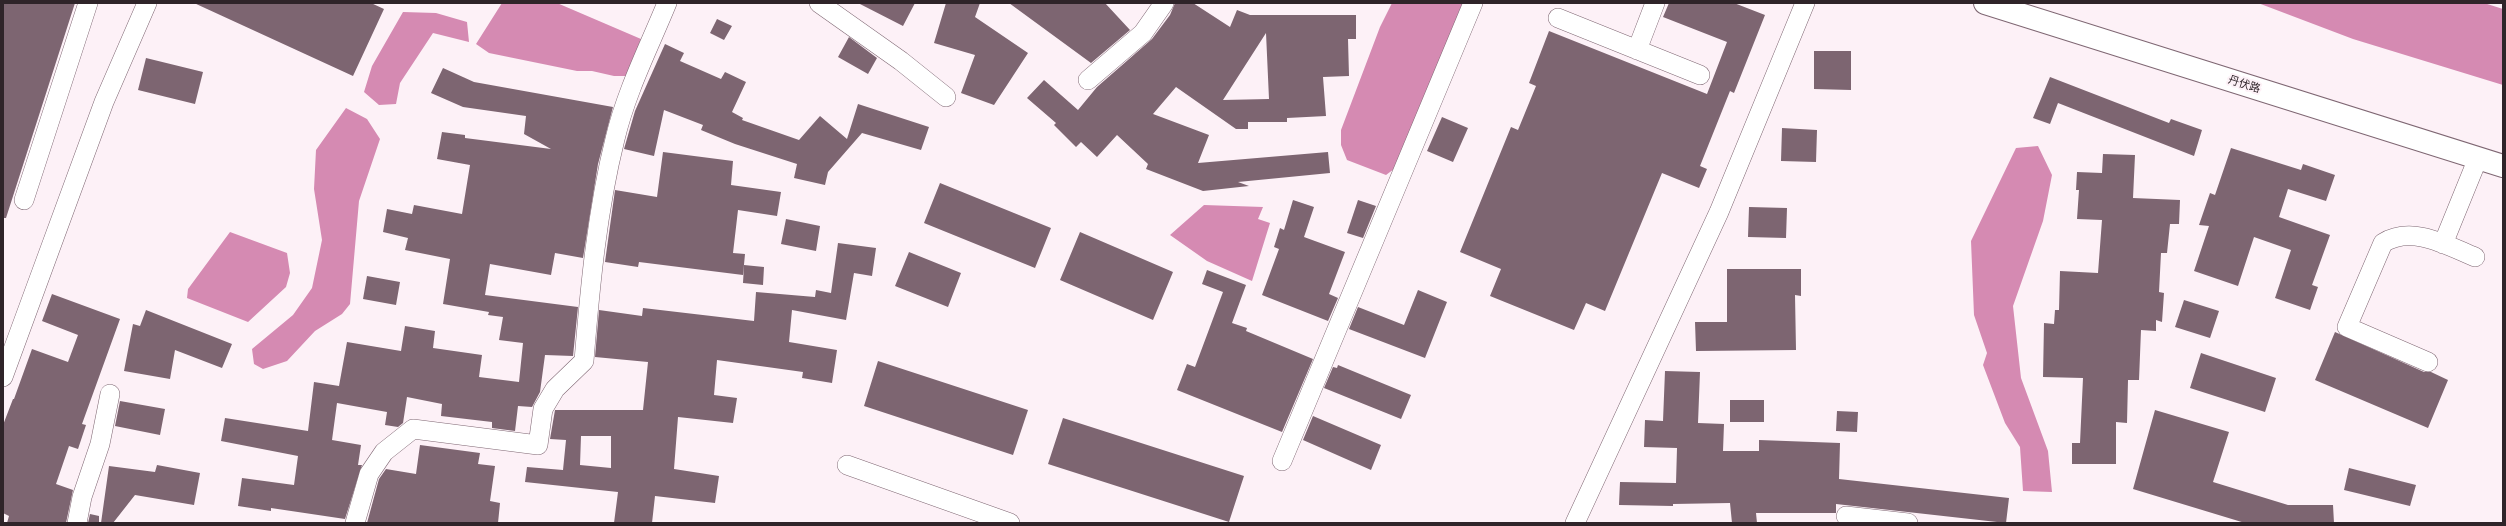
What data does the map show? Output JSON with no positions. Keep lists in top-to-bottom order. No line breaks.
{"streets":{"main road":["丹伏路"]}}
